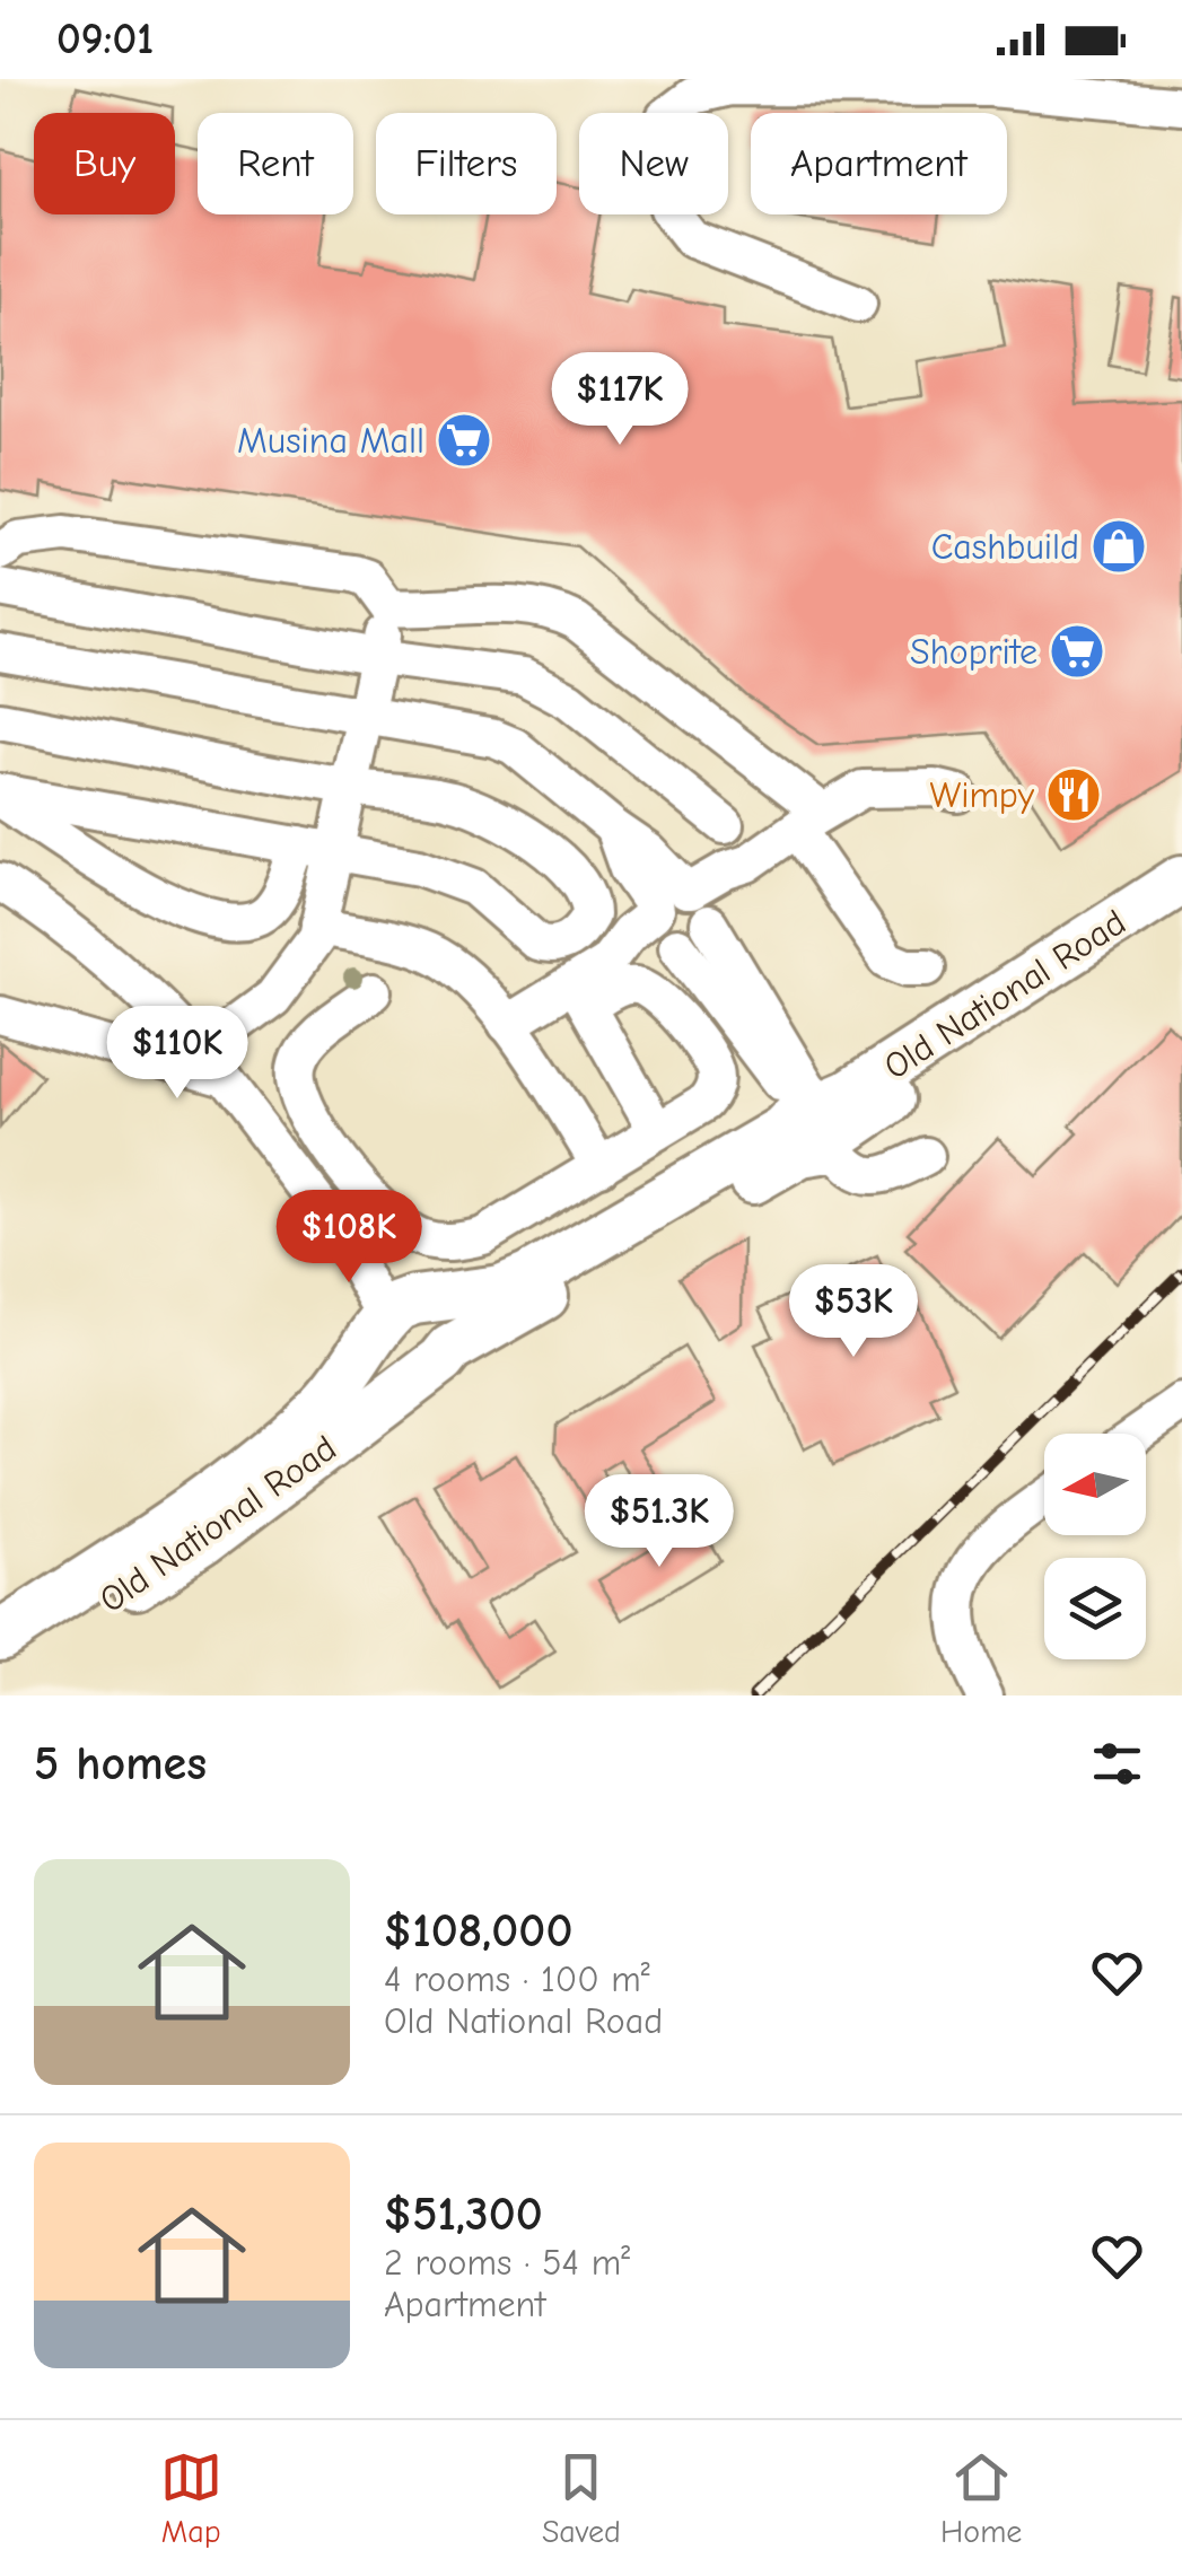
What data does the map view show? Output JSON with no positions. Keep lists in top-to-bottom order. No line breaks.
{"streets":{"main road":["Old National Road"]},"places":{"supermarket":["Musina Mall","Shoprite"],"shop":["Cashbuild"],"restaurant":["Wimpy"]},"north":"left","page":{"status":"09:01","chip":["Buy","Rent","Filters","New","Apartment"],"price":["$117K","$110K","$108K","$53K","$51.3K"],"heading":"5 homes","list":[{"name":"$108,000","note":"4 rooms · 100 m² · Old National Road"},{"name":"$51,300","note":"2 rooms · 54 m² · Apartment"}],"tabs":["Map","Saved","Home"]}}
